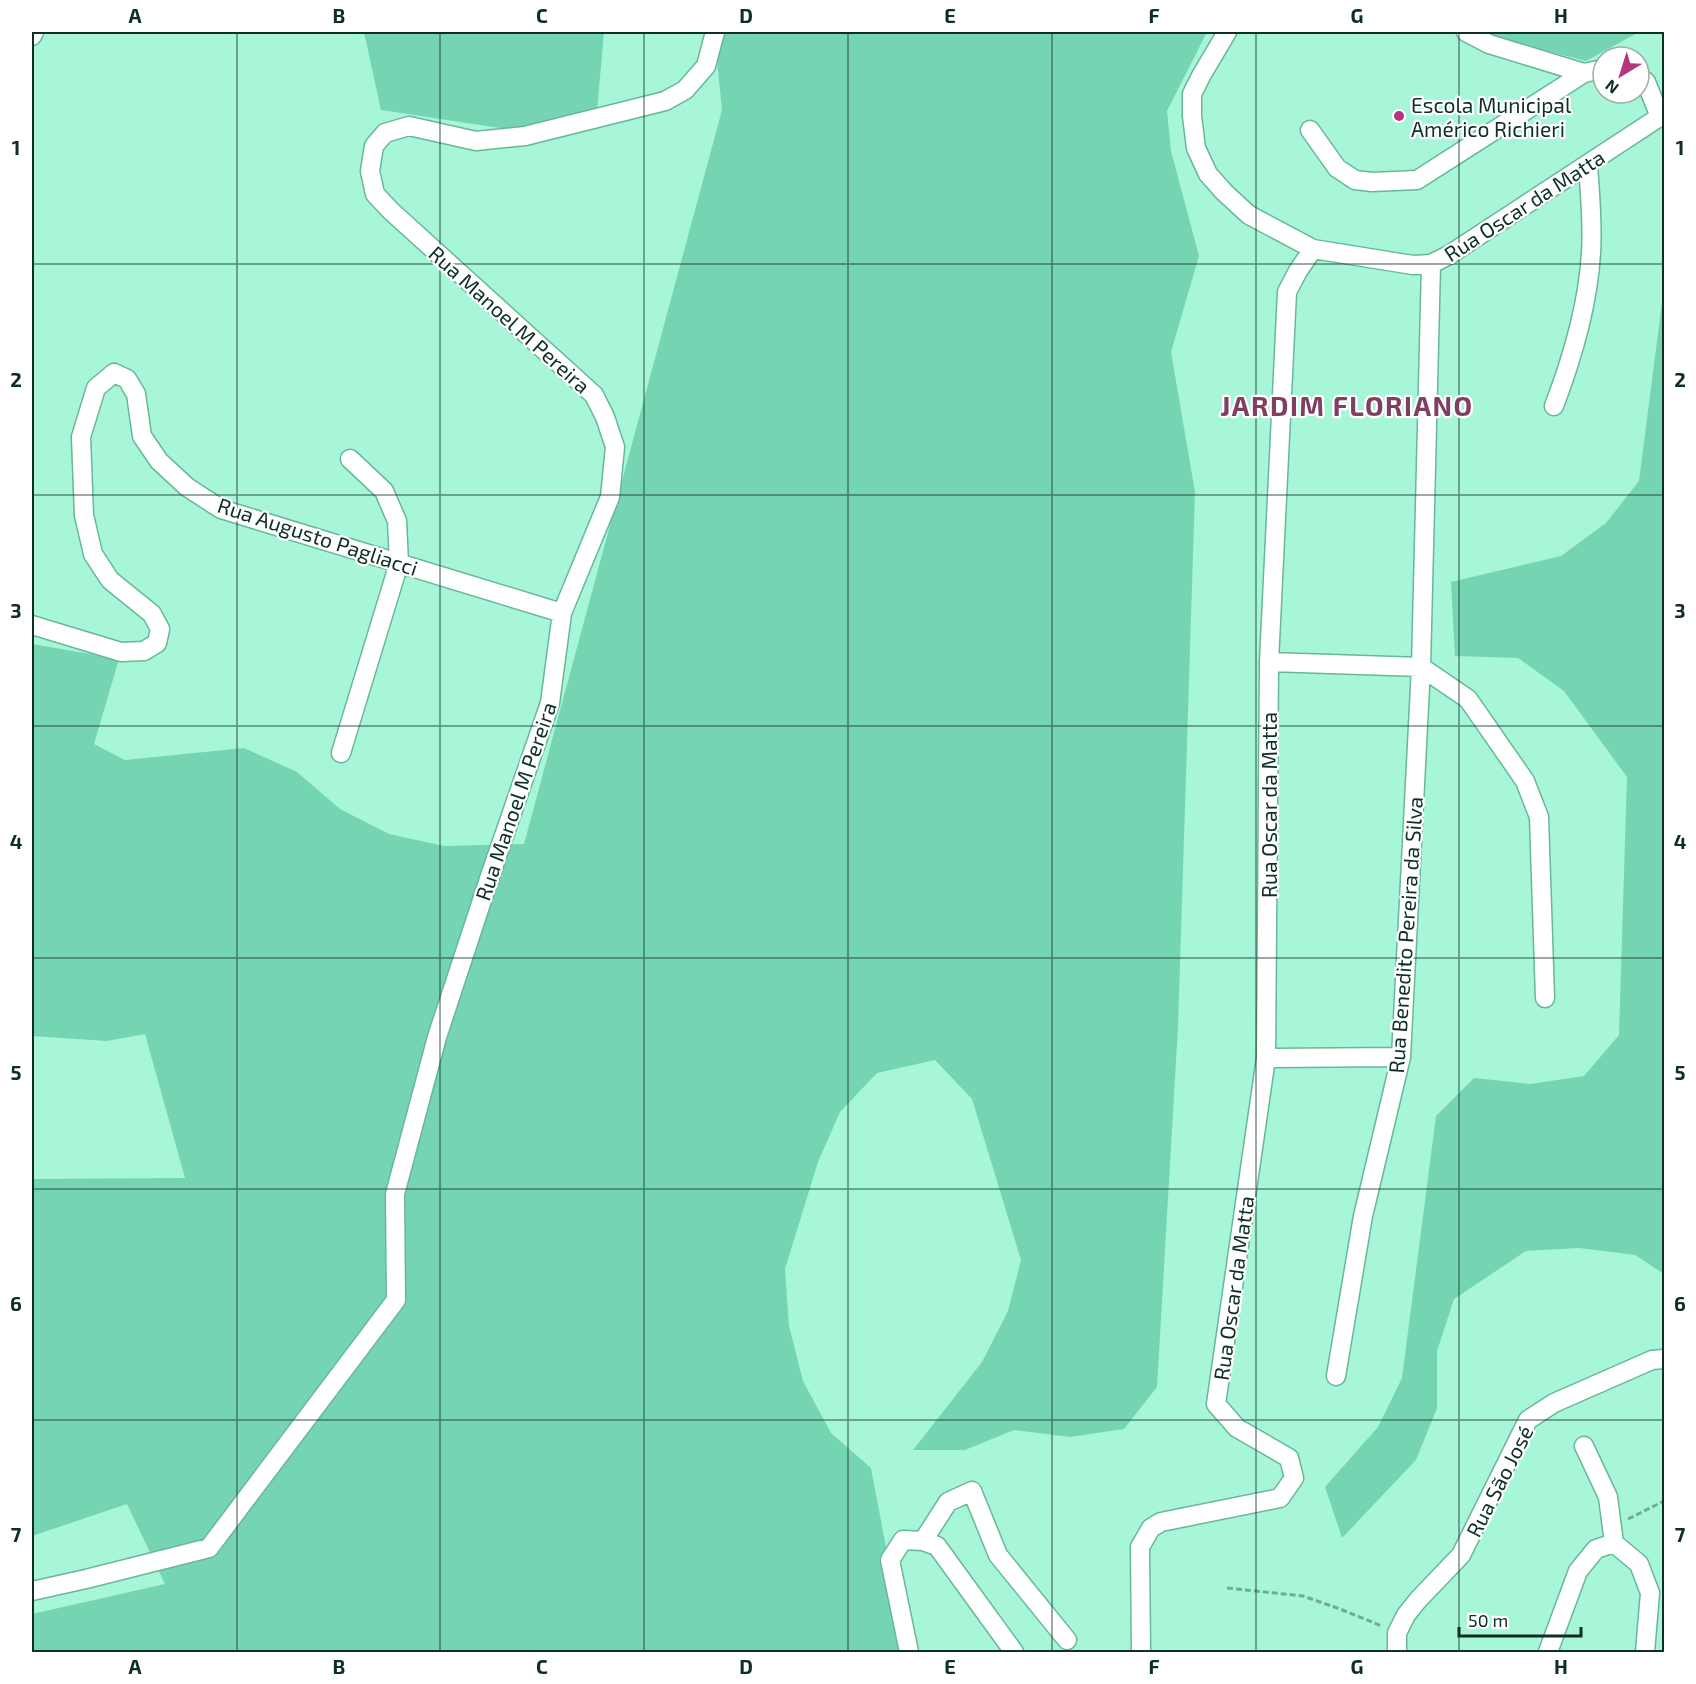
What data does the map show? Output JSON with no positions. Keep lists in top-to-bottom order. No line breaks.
{"streets":{"street":["Rua Oscar da Matta","Rua Manoel M Pereira","Rua Augusto Pagliacci","Rua Benedito Pereira da Silva","Rua São José"]},"crossings":[["Rua Oscar da Matta","Rua Benedito Pereira da Silva"],["Rua Manoel M Pereira","Rua Augusto Pagliacci"]],"districts":["JARDIM FLORIANO"],"places":["Escola Municipal Américo Richieri"],"scale_bar":"50 m","north":"bottom left","grid":{"columns":["A","B","C","D","E","F","G","H"],"rows":["1","2","3","4","5","6","7"]}}
